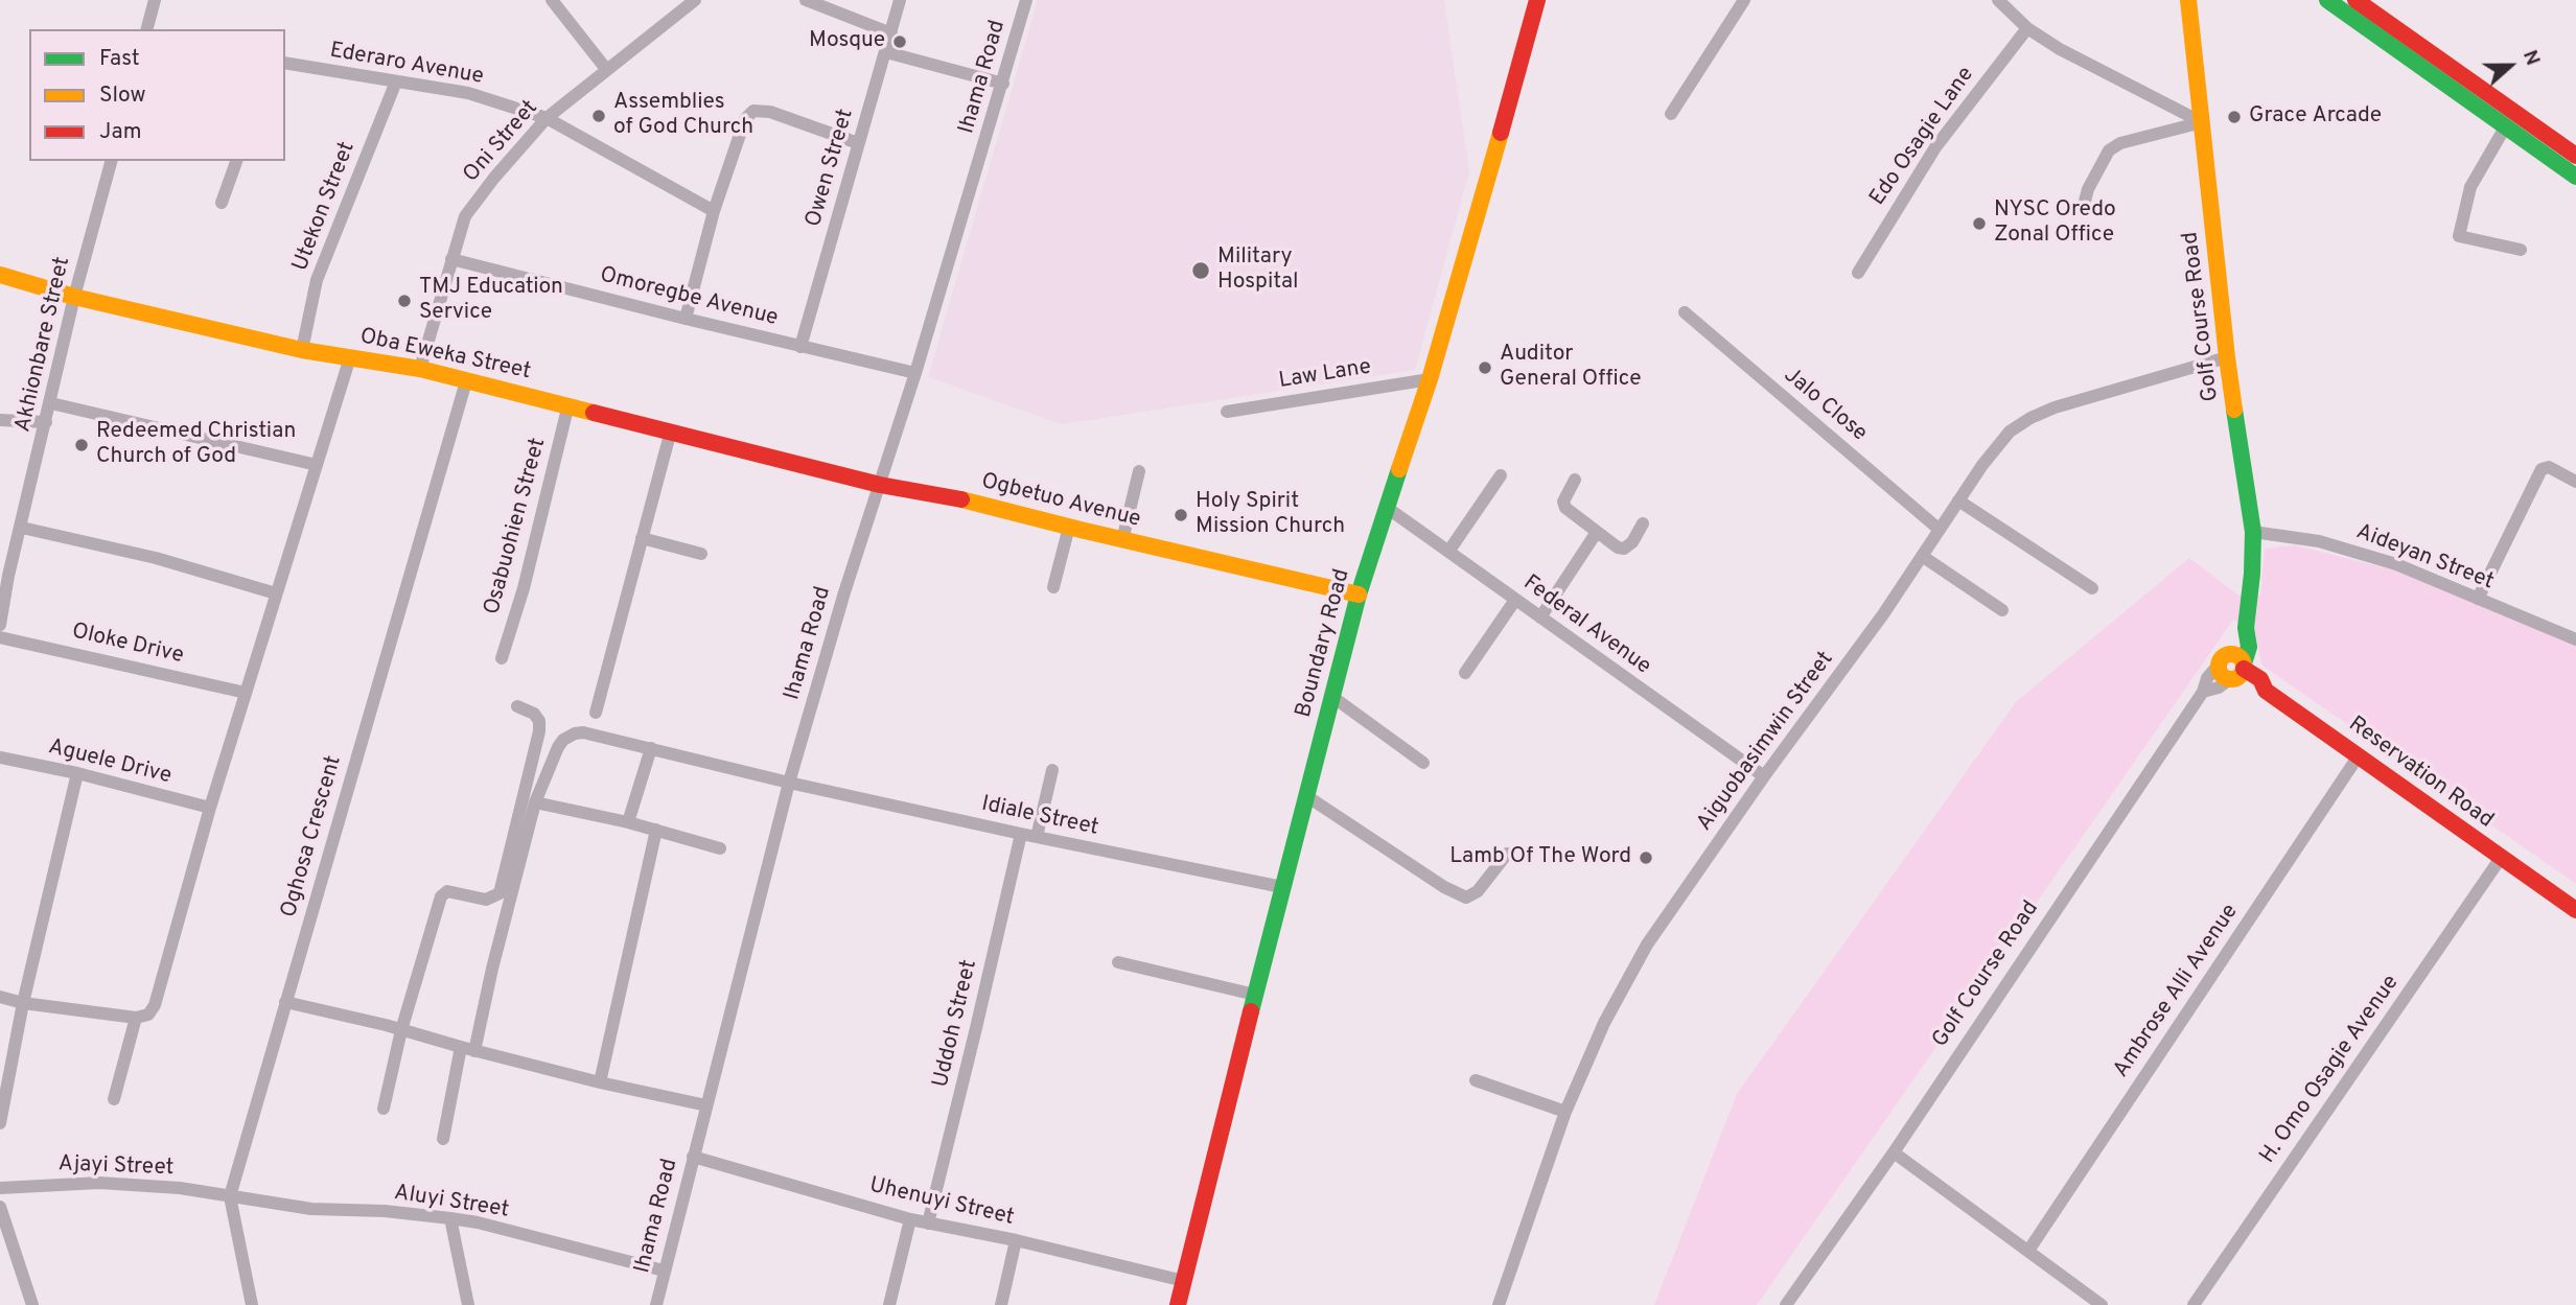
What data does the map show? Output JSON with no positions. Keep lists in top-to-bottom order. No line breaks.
{"streets":{"street":["Ederaro Avenue","Ihama Road","Edo Osagie Lane","Oni Street","Owen Street","Utekon Street","Omoregbe Avenue","Golf Course Road","Akhionbare Street","Oba Eweka Street","Law Lane","Jalo Close","Ogbetuo Avenue","Osabuohien Street","Aideyan Street","Federal Avenue","Boundary Road","Oloke Drive","Aiguobasimwin Street","Aguele Drive","Reservation Road","Idiale Street","Oghosa Crescent","Ambrose Alli Avenue","Uddoh Street","H. Omo Osagie Avenue","Ajayi Street","Aluyi Street","Uhenuyi Street"]},"crossings":[["Ederaro Avenue","Oni Street"],["Ederaro Avenue","Utekon Street"],["Ihama Road","Omoregbe Avenue"],["Ihama Road","Oba Eweka Street"],["Ihama Road","Ogbetuo Avenue"],["Ihama Road","Idiale Street"],["Ihama Road","Aluyi Street"],["Ihama Road","Uhenuyi Street"],["Oni Street","Omoregbe Avenue"],["Oni Street","Oba Eweka Street"],["Owen Street","Omoregbe Avenue"],["Utekon Street","Oba Eweka Street"],["Golf Course Road","Aideyan Street"],["Golf Course Road","Aiguobasimwin Street"],["Golf Course Road","Reservation Road"],["Akhionbare Street","Oba Eweka Street"],["Oba Eweka Street","Ogbetuo Avenue"],["Oba Eweka Street","Osabuohien Street"],["Oba Eweka Street","Oghosa Crescent"],["Law Lane","Boundary Road"],["Jalo Close","Aiguobasimwin Street"],["Ogbetuo Avenue","Boundary Road"],["Federal Avenue","Boundary Road"],["Federal Avenue","Aiguobasimwin Street"],["Boundary Road","Idiale Street"],["Boundary Road","Uhenuyi Street"],["Reservation Road","Ambrose Alli Avenue"],["Reservation Road","H. Omo Osagie Avenue"],["Idiale Street","Uddoh Street"],["Oghosa Crescent","Ajayi Street"],["Oghosa Crescent","Aluyi Street"],["Uddoh Street","Uhenuyi Street"],["Ajayi Street","Aluyi Street"]],"places":["Mosque","Assemblies of God Church","Grace Arcade","NYSC Oredo Zonal Office","Military Hospital","TMJ Education Service","Auditor General Office","Redeemed Christian Church of God","Holy Spirit Mission Church","Lamb Of The Word"],"legend":["Fast","Slow","Jam"],"north":"right"}
